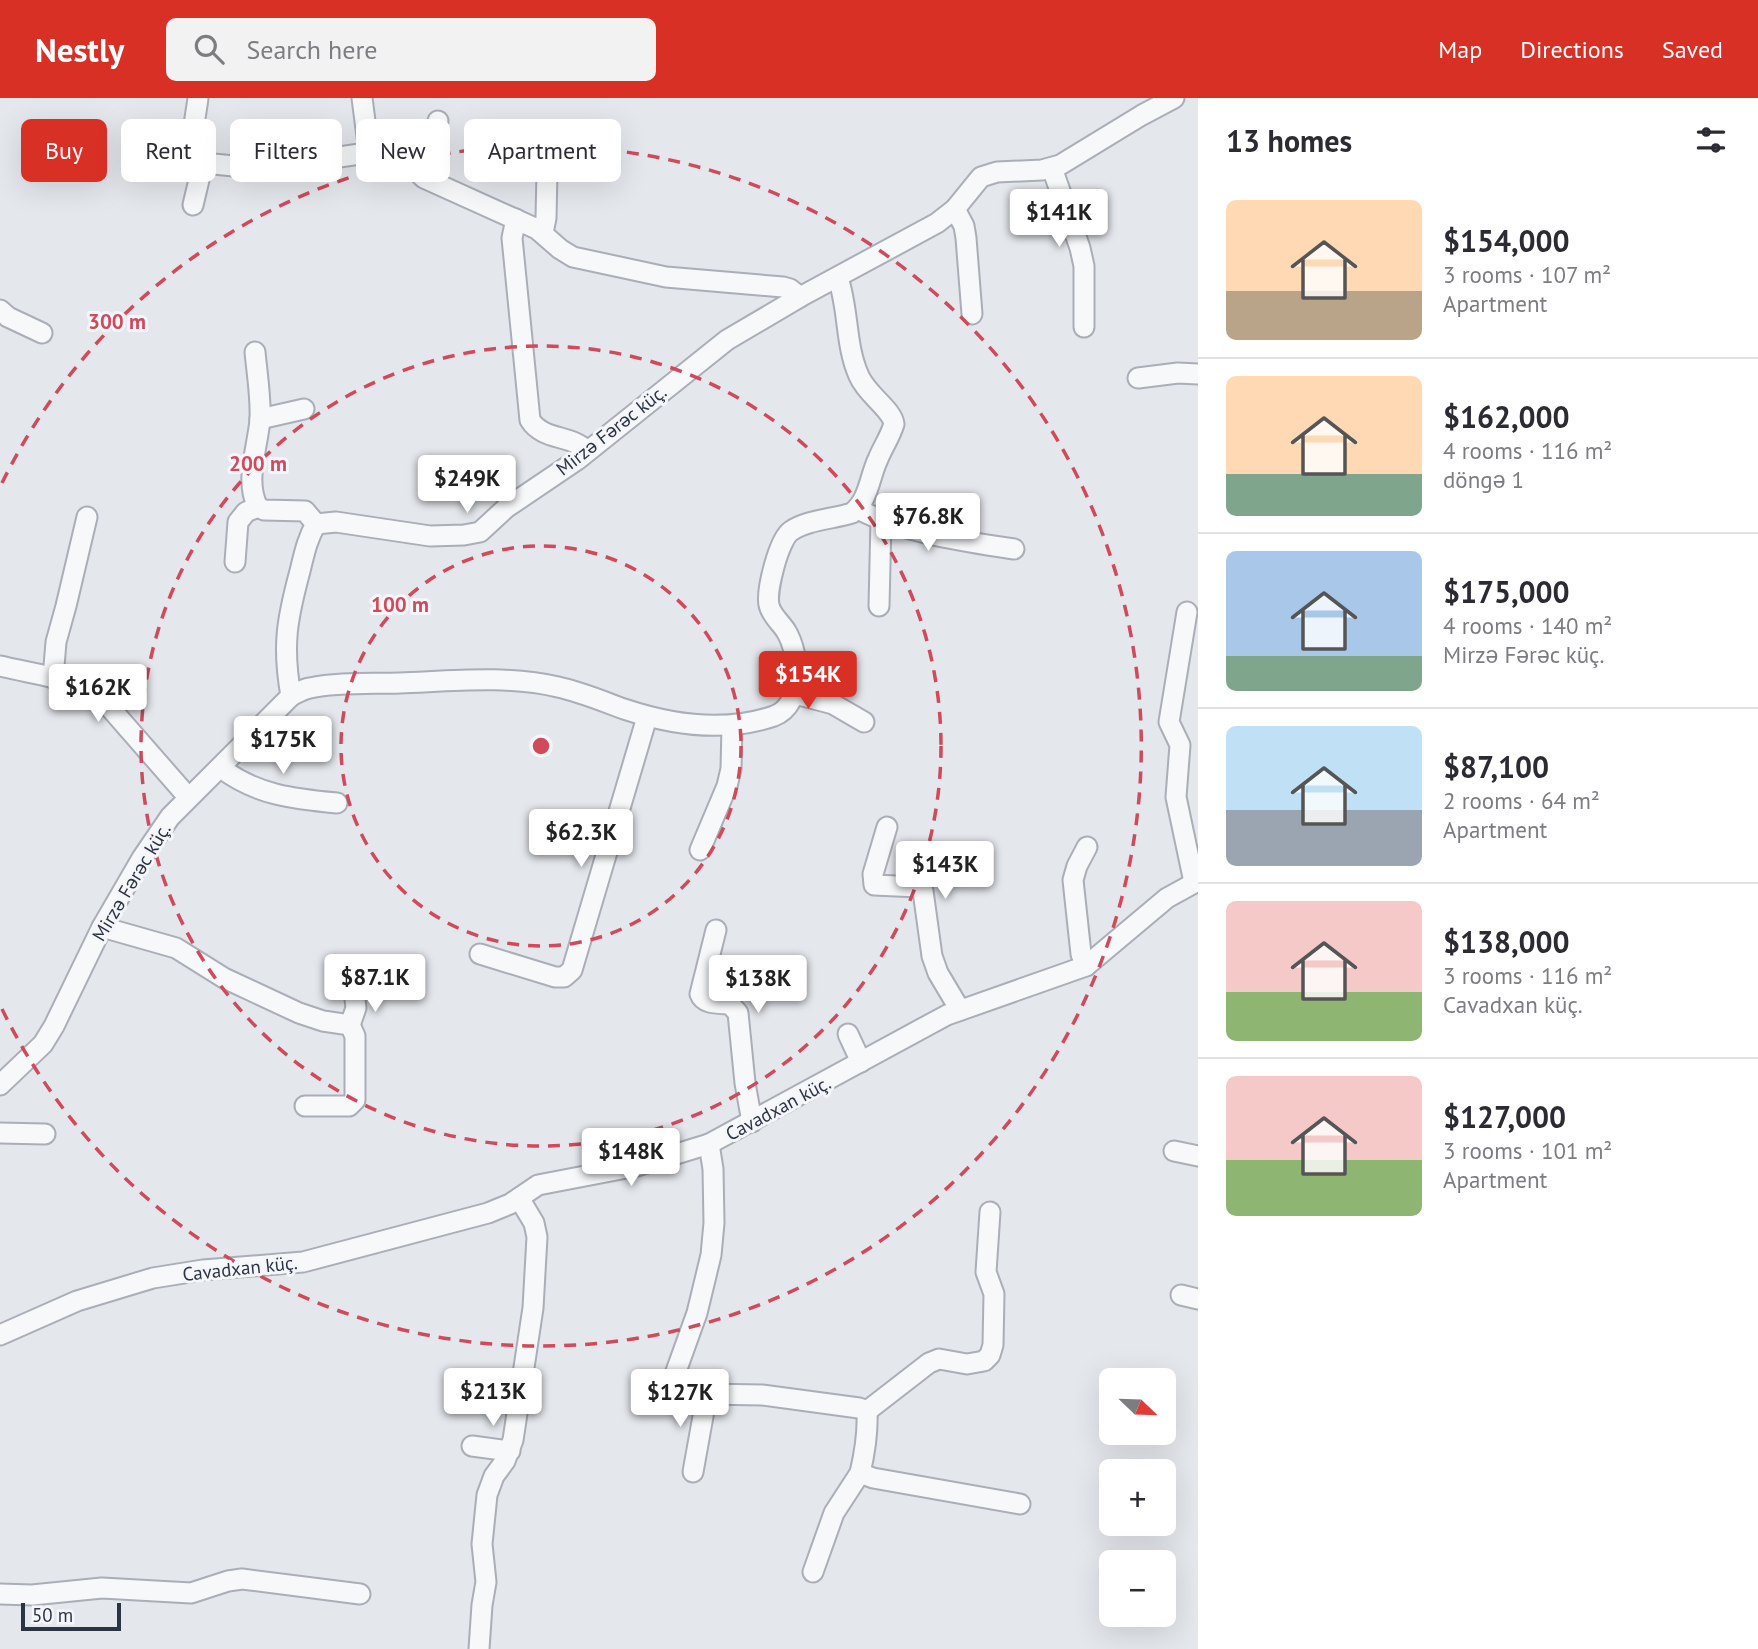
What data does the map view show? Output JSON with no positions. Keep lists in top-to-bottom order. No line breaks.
{"streets":{"street":["Mirzə Fərəc küç.","Cavadxan küç."]},"scale_bar":"50 m","north":"bottom right","page":{"header":"Nestly","search":"Search here","nav":["Map","Directions","Saved"],"heading":"13 homes","chip":["Buy","Rent","Filters","New","Apartment"],"list":[{"name":"$154,000","note":"3 rooms · 107 m² · Apartment"},{"name":"$162,000","note":"4 rooms · 116 m² · döngə 1"},{"name":"$175,000","note":"4 rooms · 140 m² · Mirzə Fərəc küç."},{"name":"$87,100","note":"2 rooms · 64 m² · Apartment"},{"name":"$138,000","note":"3 rooms · 116 m² · Cavadxan küç."},{"name":"$127,000","note":"3 rooms · 101 m² · Apartment"}],"price":["$141K","$249K","$76.8K","$154K","$162K","$175K","$62.3K","$143K","$87.1K","$138K","$148K","$213K","$127K"],"map_buttons":["+","−"],"scale":"50 m"},"rings":["300 m","200 m","100 m"]}
